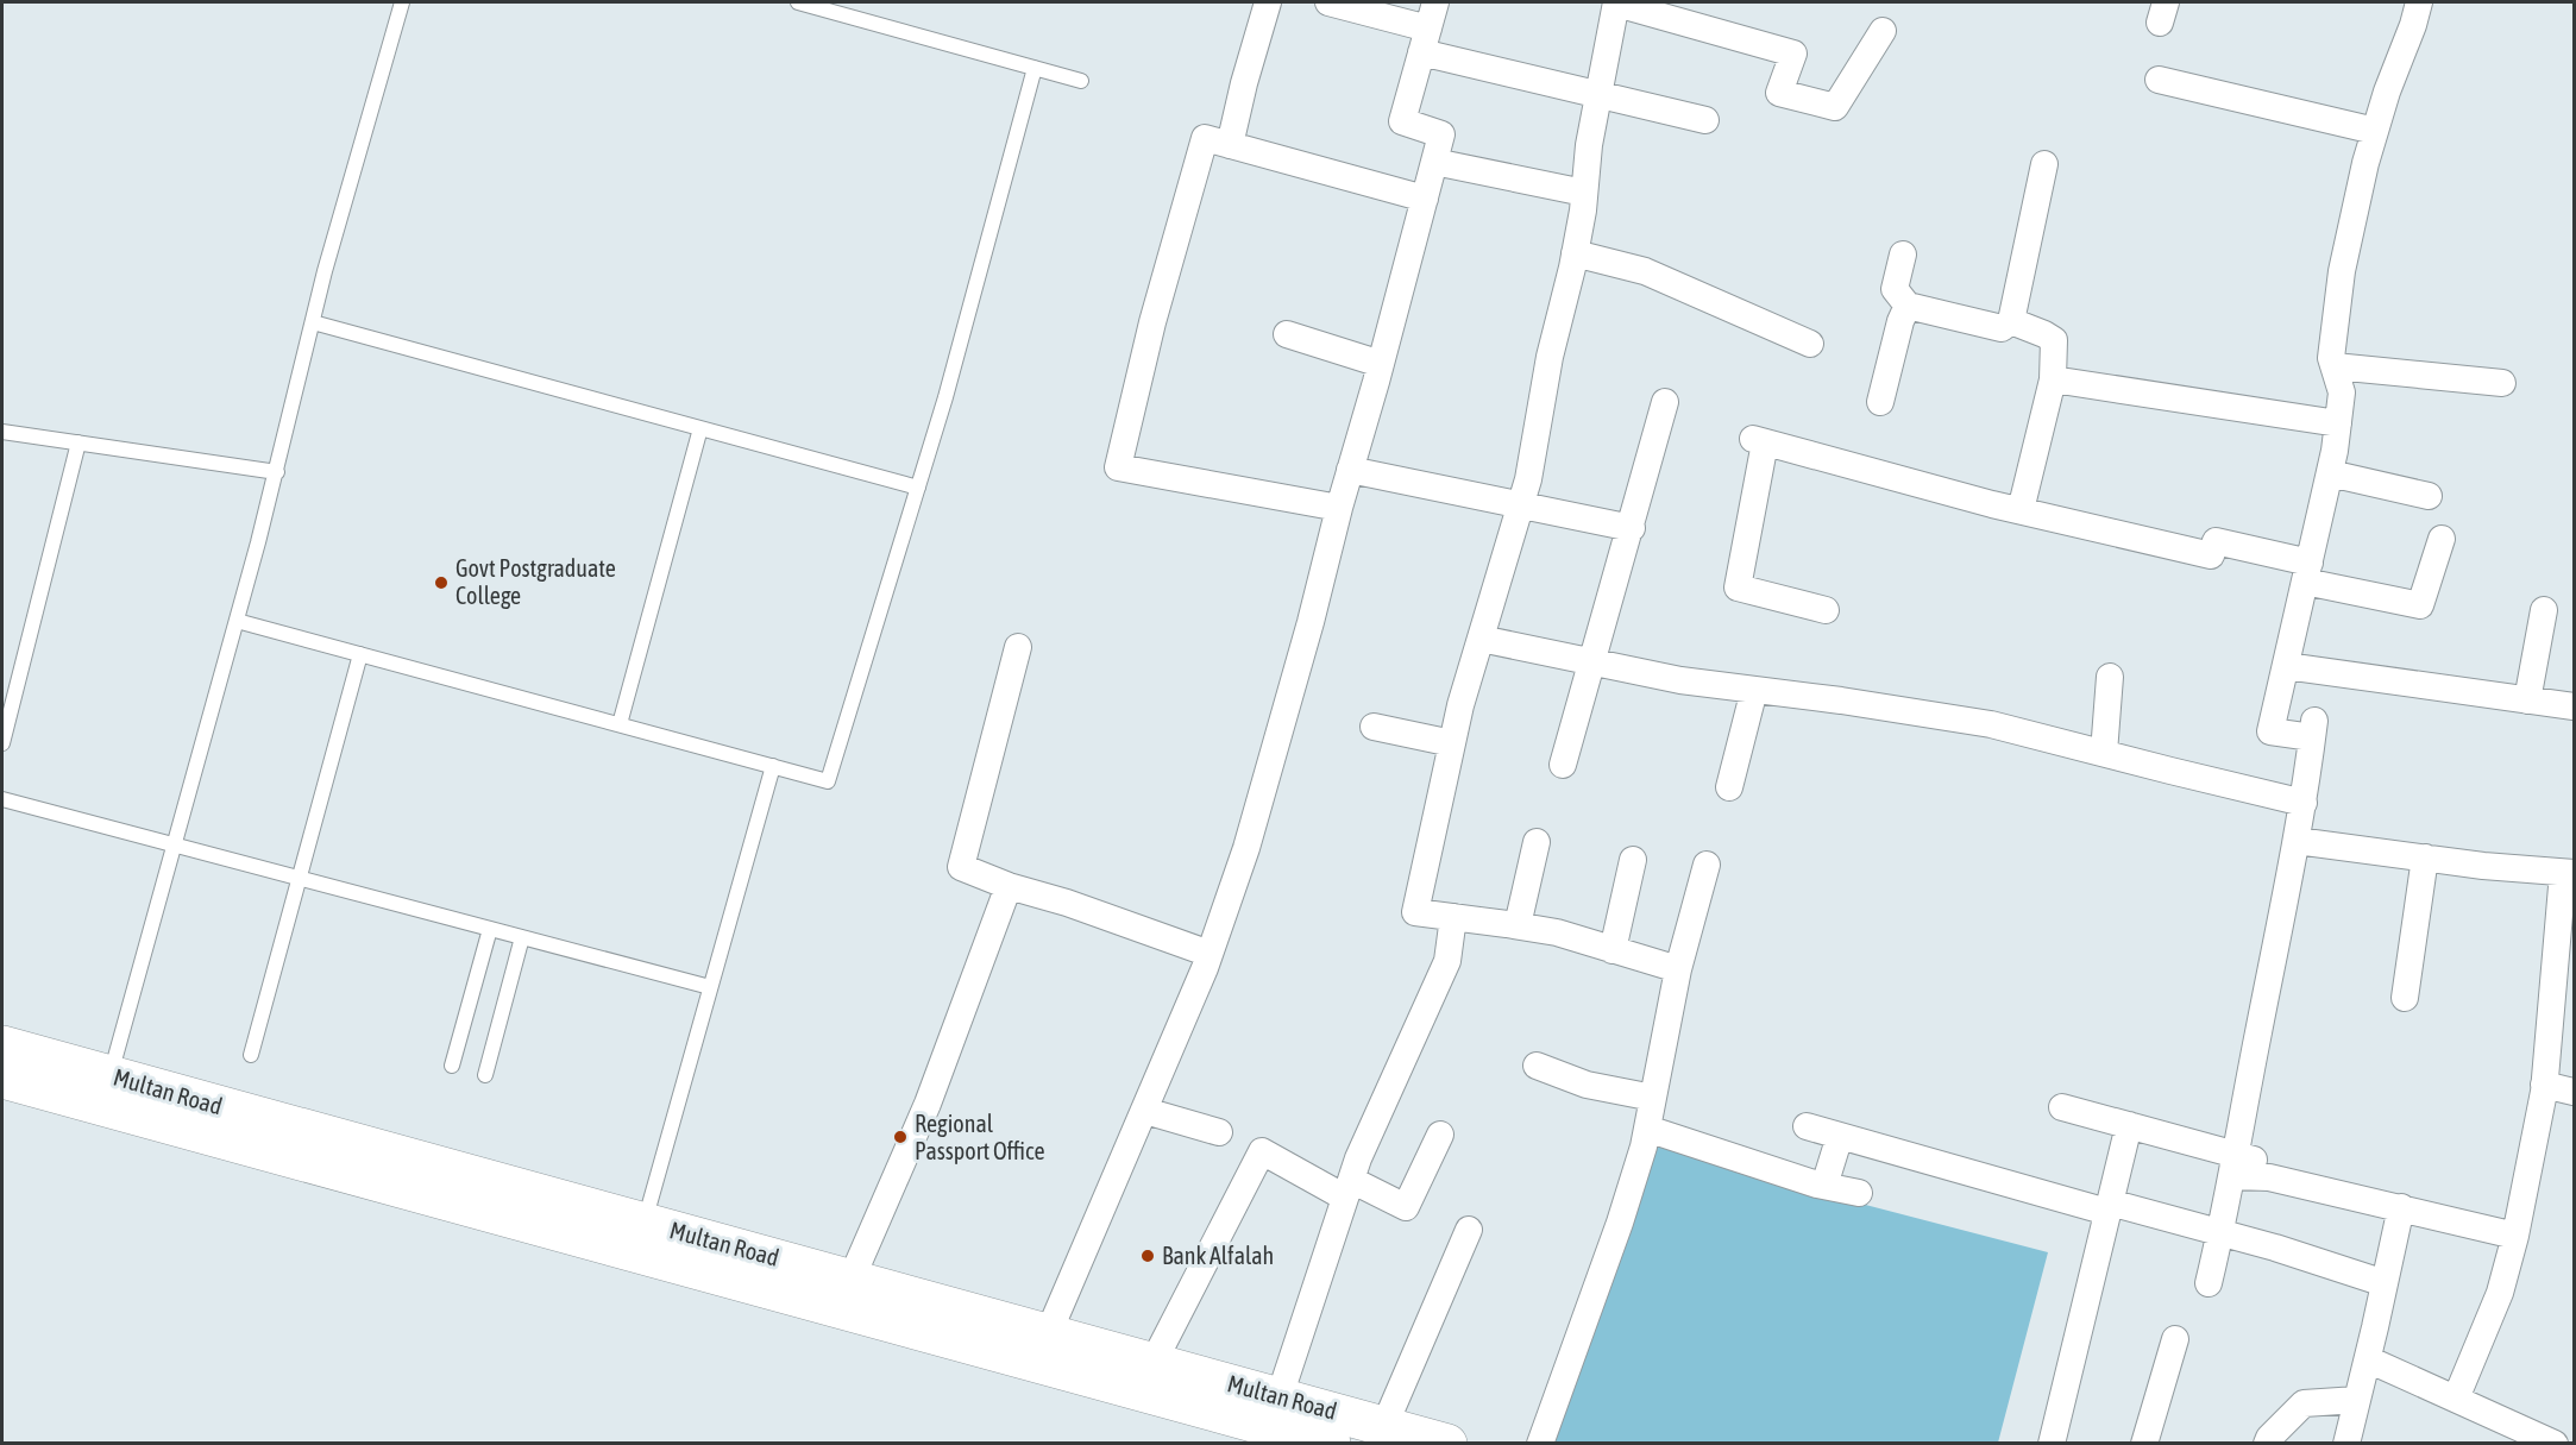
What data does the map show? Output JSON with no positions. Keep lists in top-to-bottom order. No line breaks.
{"streets":{"main road":["Multan Road"]},"places":["Govt Postgraduate College","Regional Passport Office","Bank Alfalah"]}
